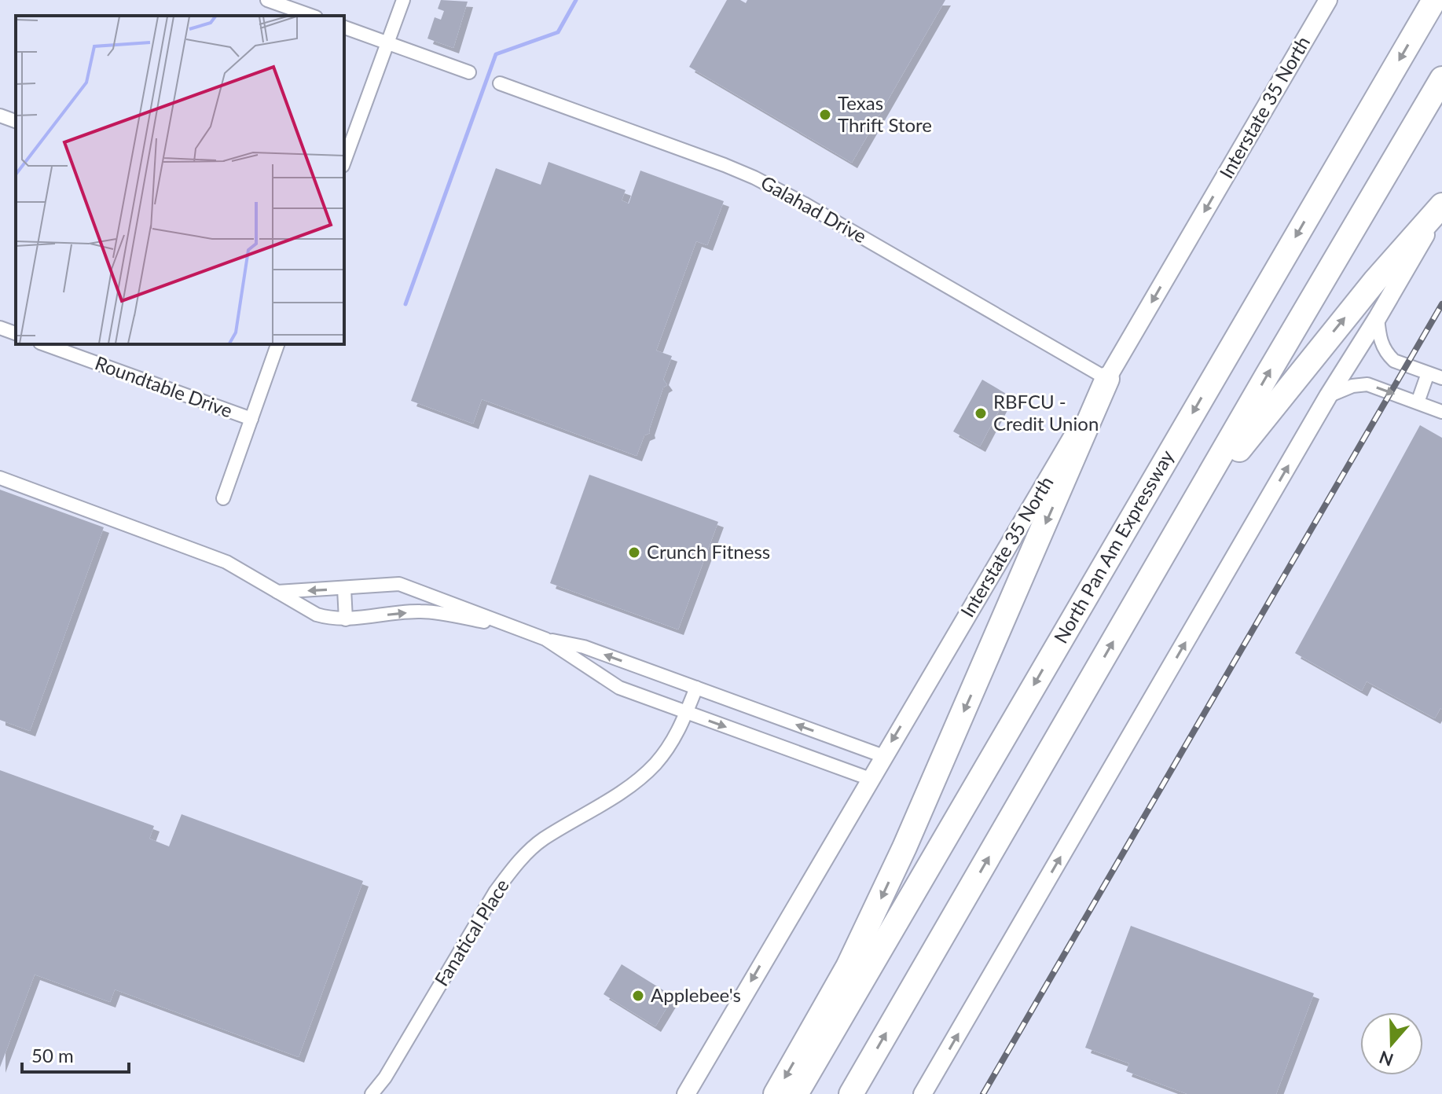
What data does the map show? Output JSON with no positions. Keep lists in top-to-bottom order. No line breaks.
{"streets":{"highway":["North Pan Am Expressway"],"main road":["Interstate 35 North"],"street":["Galahad Drive","Roundtable Drive","Fanatical Place"]},"crossings":[["Interstate 35 North","Galahad Drive"]],"one_way":["Interstate 35 North"],"places":["Texas Thrift Store","RBFCU - Credit Union","Crunch Fitness","Applebee's"],"scale_bar":"50 m","north":"bottom"}
